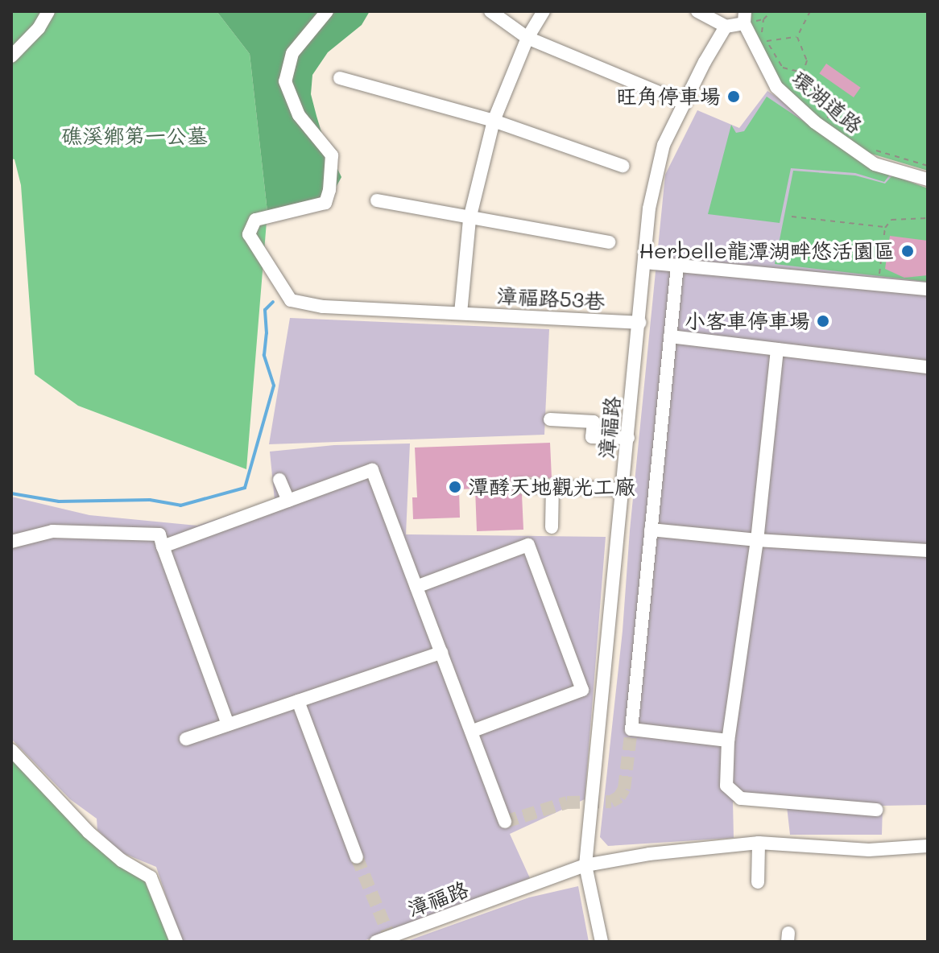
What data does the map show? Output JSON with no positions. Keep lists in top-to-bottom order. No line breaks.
{"streets":{"street":["環湖道路","漳福路53巷","漳福路"]},"crossings":[["漳福路53巷","漳福路"]],"parks":["礁溪鄉第一公墓"],"places":["旺角停車場","Herbelle龍潭湖畔悠活園區","小客車停車場","潭酵天地觀光工廠"]}
